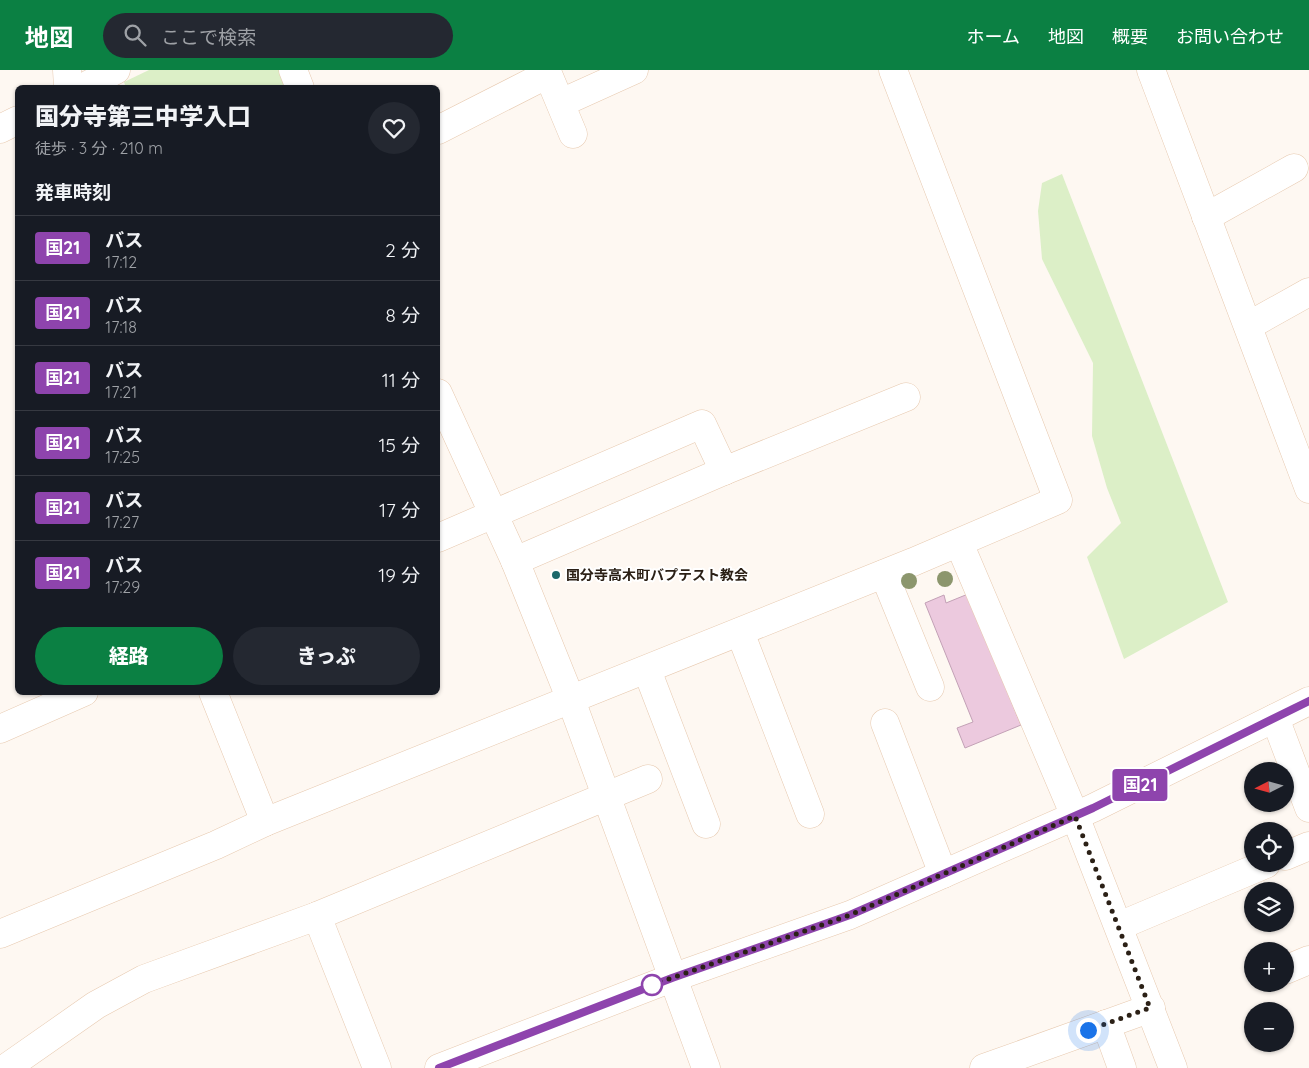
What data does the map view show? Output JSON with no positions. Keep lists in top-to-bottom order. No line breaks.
{"places":["国分寺高木町バプテスト教会"],"lines":["bus line 国21"],"north":"left","page":{"header":"地図","search":"ここで検索","nav":["ホーム","地図","概要","お問い合わせ"],"on_map":"国21","heading":[["国分寺第三中学入口","徒歩 · 3 分 · 210 m"],"発車時刻"],"list":[{"mark":"国21","name":"バス","note":"17:12","value":"2 分"},{"mark":"国21","name":"バス","note":"17:18","value":"8 分"},{"mark":"国21","name":"バス","note":"17:21","value":"11 分"},{"mark":"国21","name":"バス","note":"17:25","value":"15 分"},{"mark":"国21","name":"バス","note":"17:27","value":"17 分"},{"mark":"国21","name":"バス","note":"17:29","value":"19 分"}],"buttons":["経路","きっぷ"],"map_buttons":["+","−"]}}
